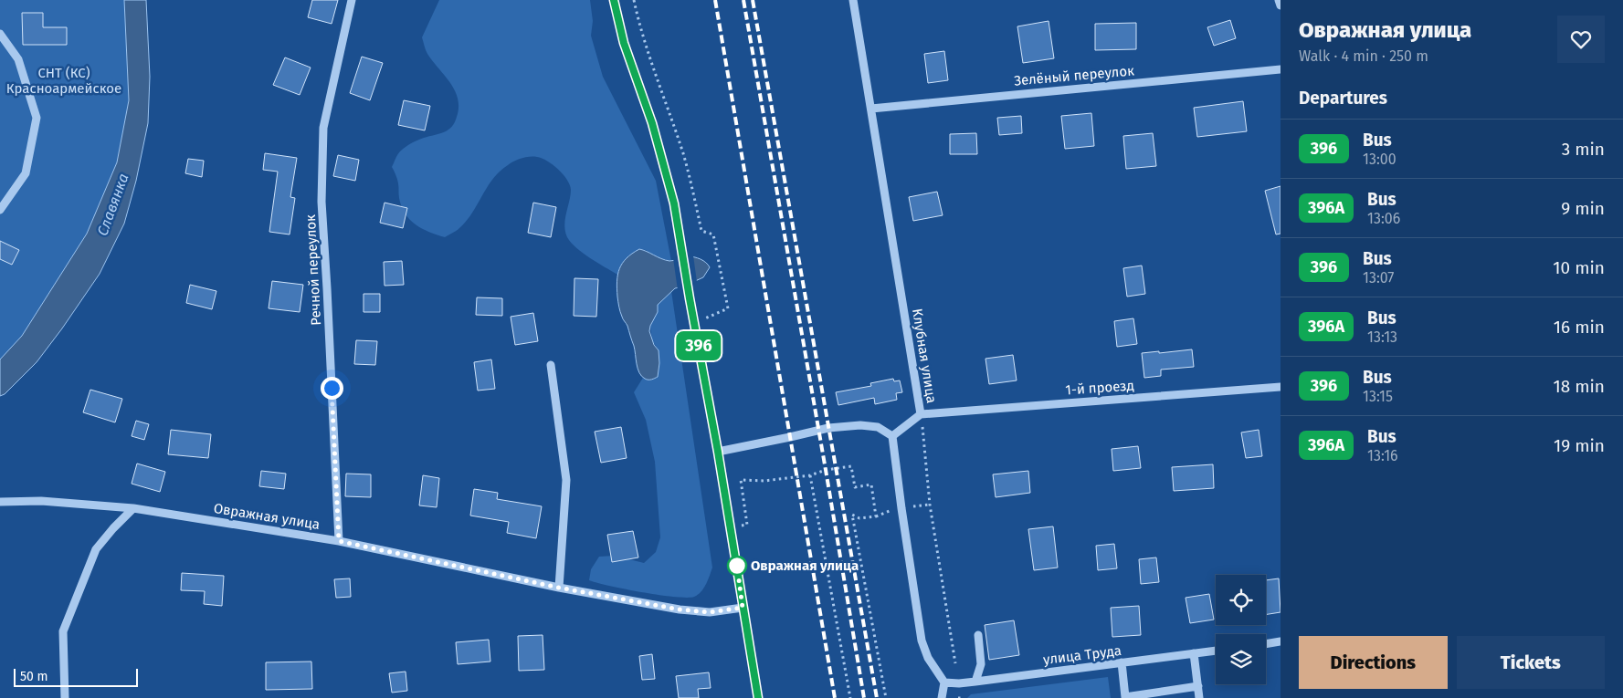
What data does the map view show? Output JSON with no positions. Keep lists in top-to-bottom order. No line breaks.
{"streets":{"street":["Зелёный переулок","Речной переулок","Клубная улица","1-й проезд","Овражная улица","улица Труда"]},"crossings":[["Зелёный переулок","Клубная улица"],["Речной переулок","Овражная улица"],["Клубная улица","1-й проезд"]],"water":["Славянка"],"parks":["СНТ (КС) Красноармейское"],"places":["Овражная улица"],"lines":["bus line 396"],"scale_bar":"50 m","page":{"on_map":"396","heading":[["Овражная улица","Walk · 4 min · 250 m"],"Departures"],"list":[{"mark":"396","name":"Bus","note":"13:00","value":"3 min"},{"mark":"396А","name":"Bus","note":"13:06","value":"9 min"},{"mark":"396","name":"Bus","note":"13:07","value":"10 min"},{"mark":"396А","name":"Bus","note":"13:13","value":"16 min"},{"mark":"396","name":"Bus","note":"13:15","value":"18 min"},{"mark":"396А","name":"Bus","note":"13:16","value":"19 min"}],"buttons":["Directions","Tickets"],"scale":"50 m"}}
